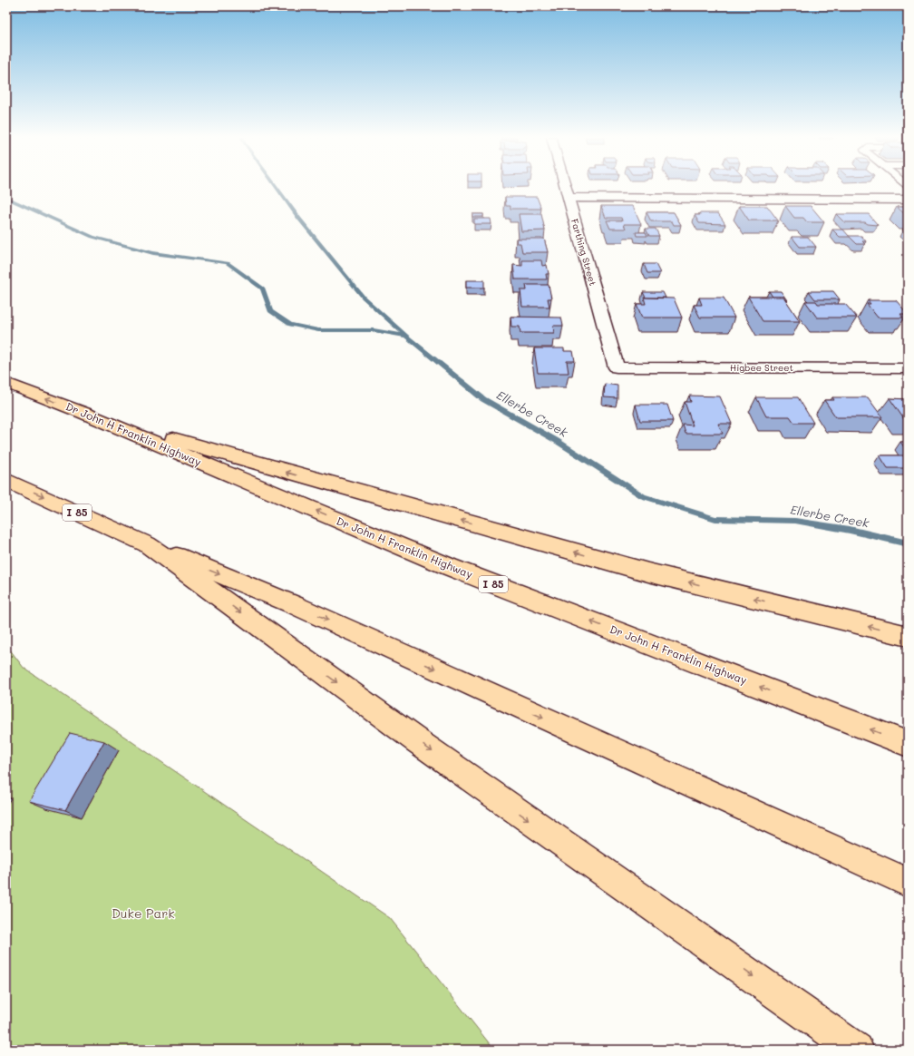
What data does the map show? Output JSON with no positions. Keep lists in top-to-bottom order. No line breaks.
{"streets":{"highway":["Dr John H Franklin Highway","I 85"],"street":["Farthing Street","Higbee Street"]},"crossings":[["Farthing Street","Higbee Street"]],"water":["Ellerbe Creek"],"parks":["Duke Park"]}
